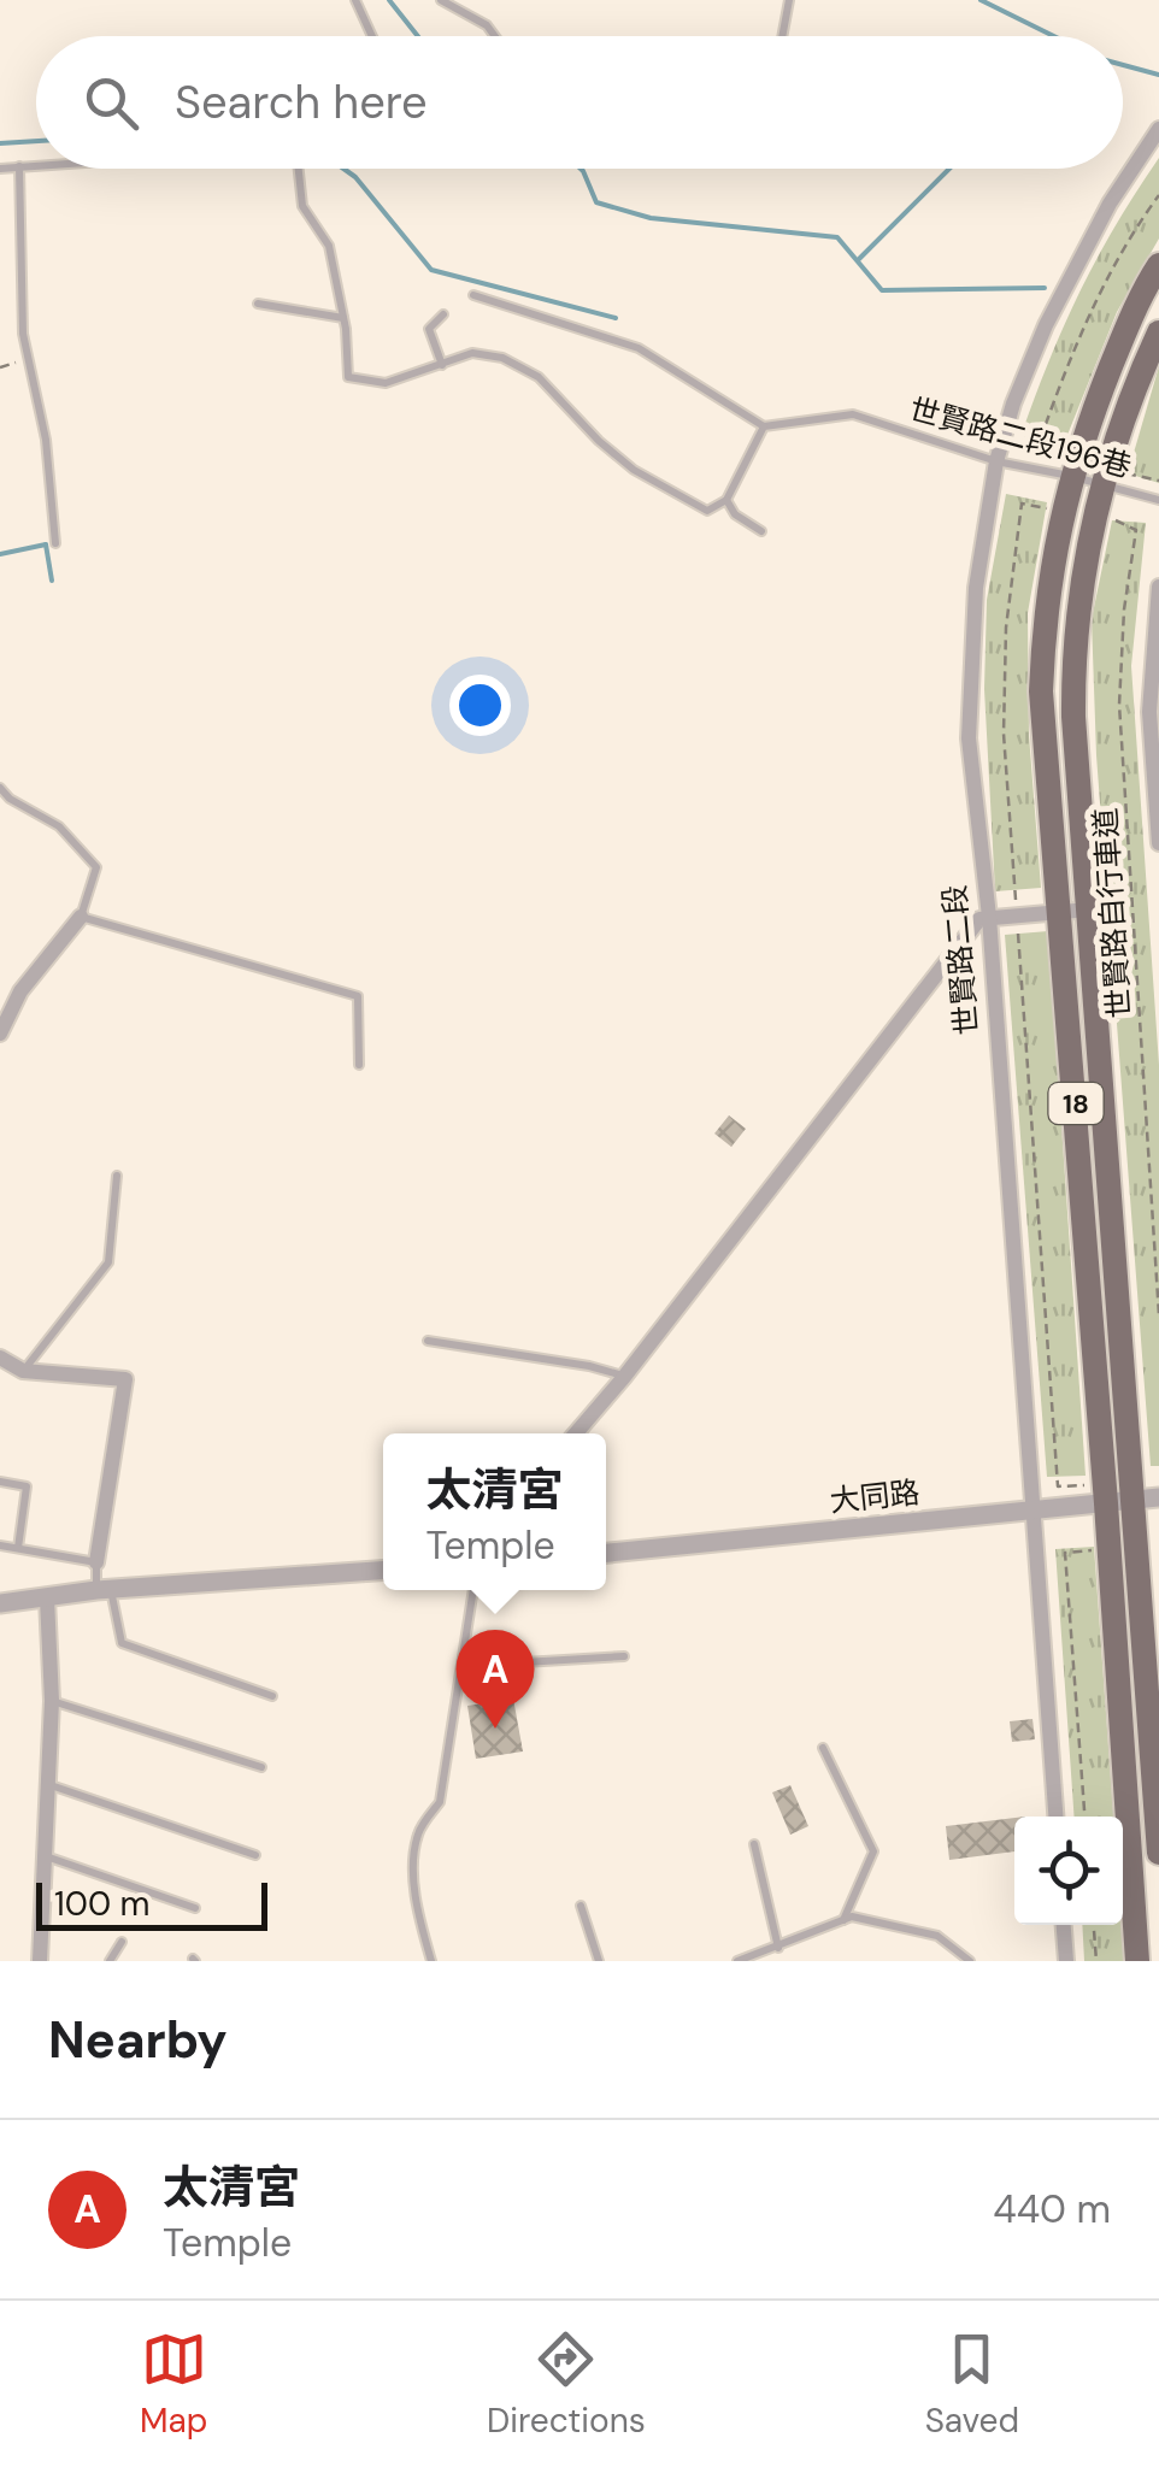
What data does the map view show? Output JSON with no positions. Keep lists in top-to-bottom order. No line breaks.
{"streets":{"main road":["18"],"street":["世賢路二段","大同路"],"lane":["世賢路二段196巷"],"path":["世賢路自行車道"]},"crossings":[["世賢路二段196巷","世賢路二段"],["世賢路二段196巷","18"],["世賢路二段","大同路"],["18","大同路"]],"scale_bar":"100 m","page":{"search":"Search here","popup":["太清宮","Temple"],"pins":"A","scale":"100 m","heading":"Nearby","list":[{"mark":"A","name":"太清宮","note":"Temple","value":"440 m"}],"nav":["Map","Directions","Saved"]}}
